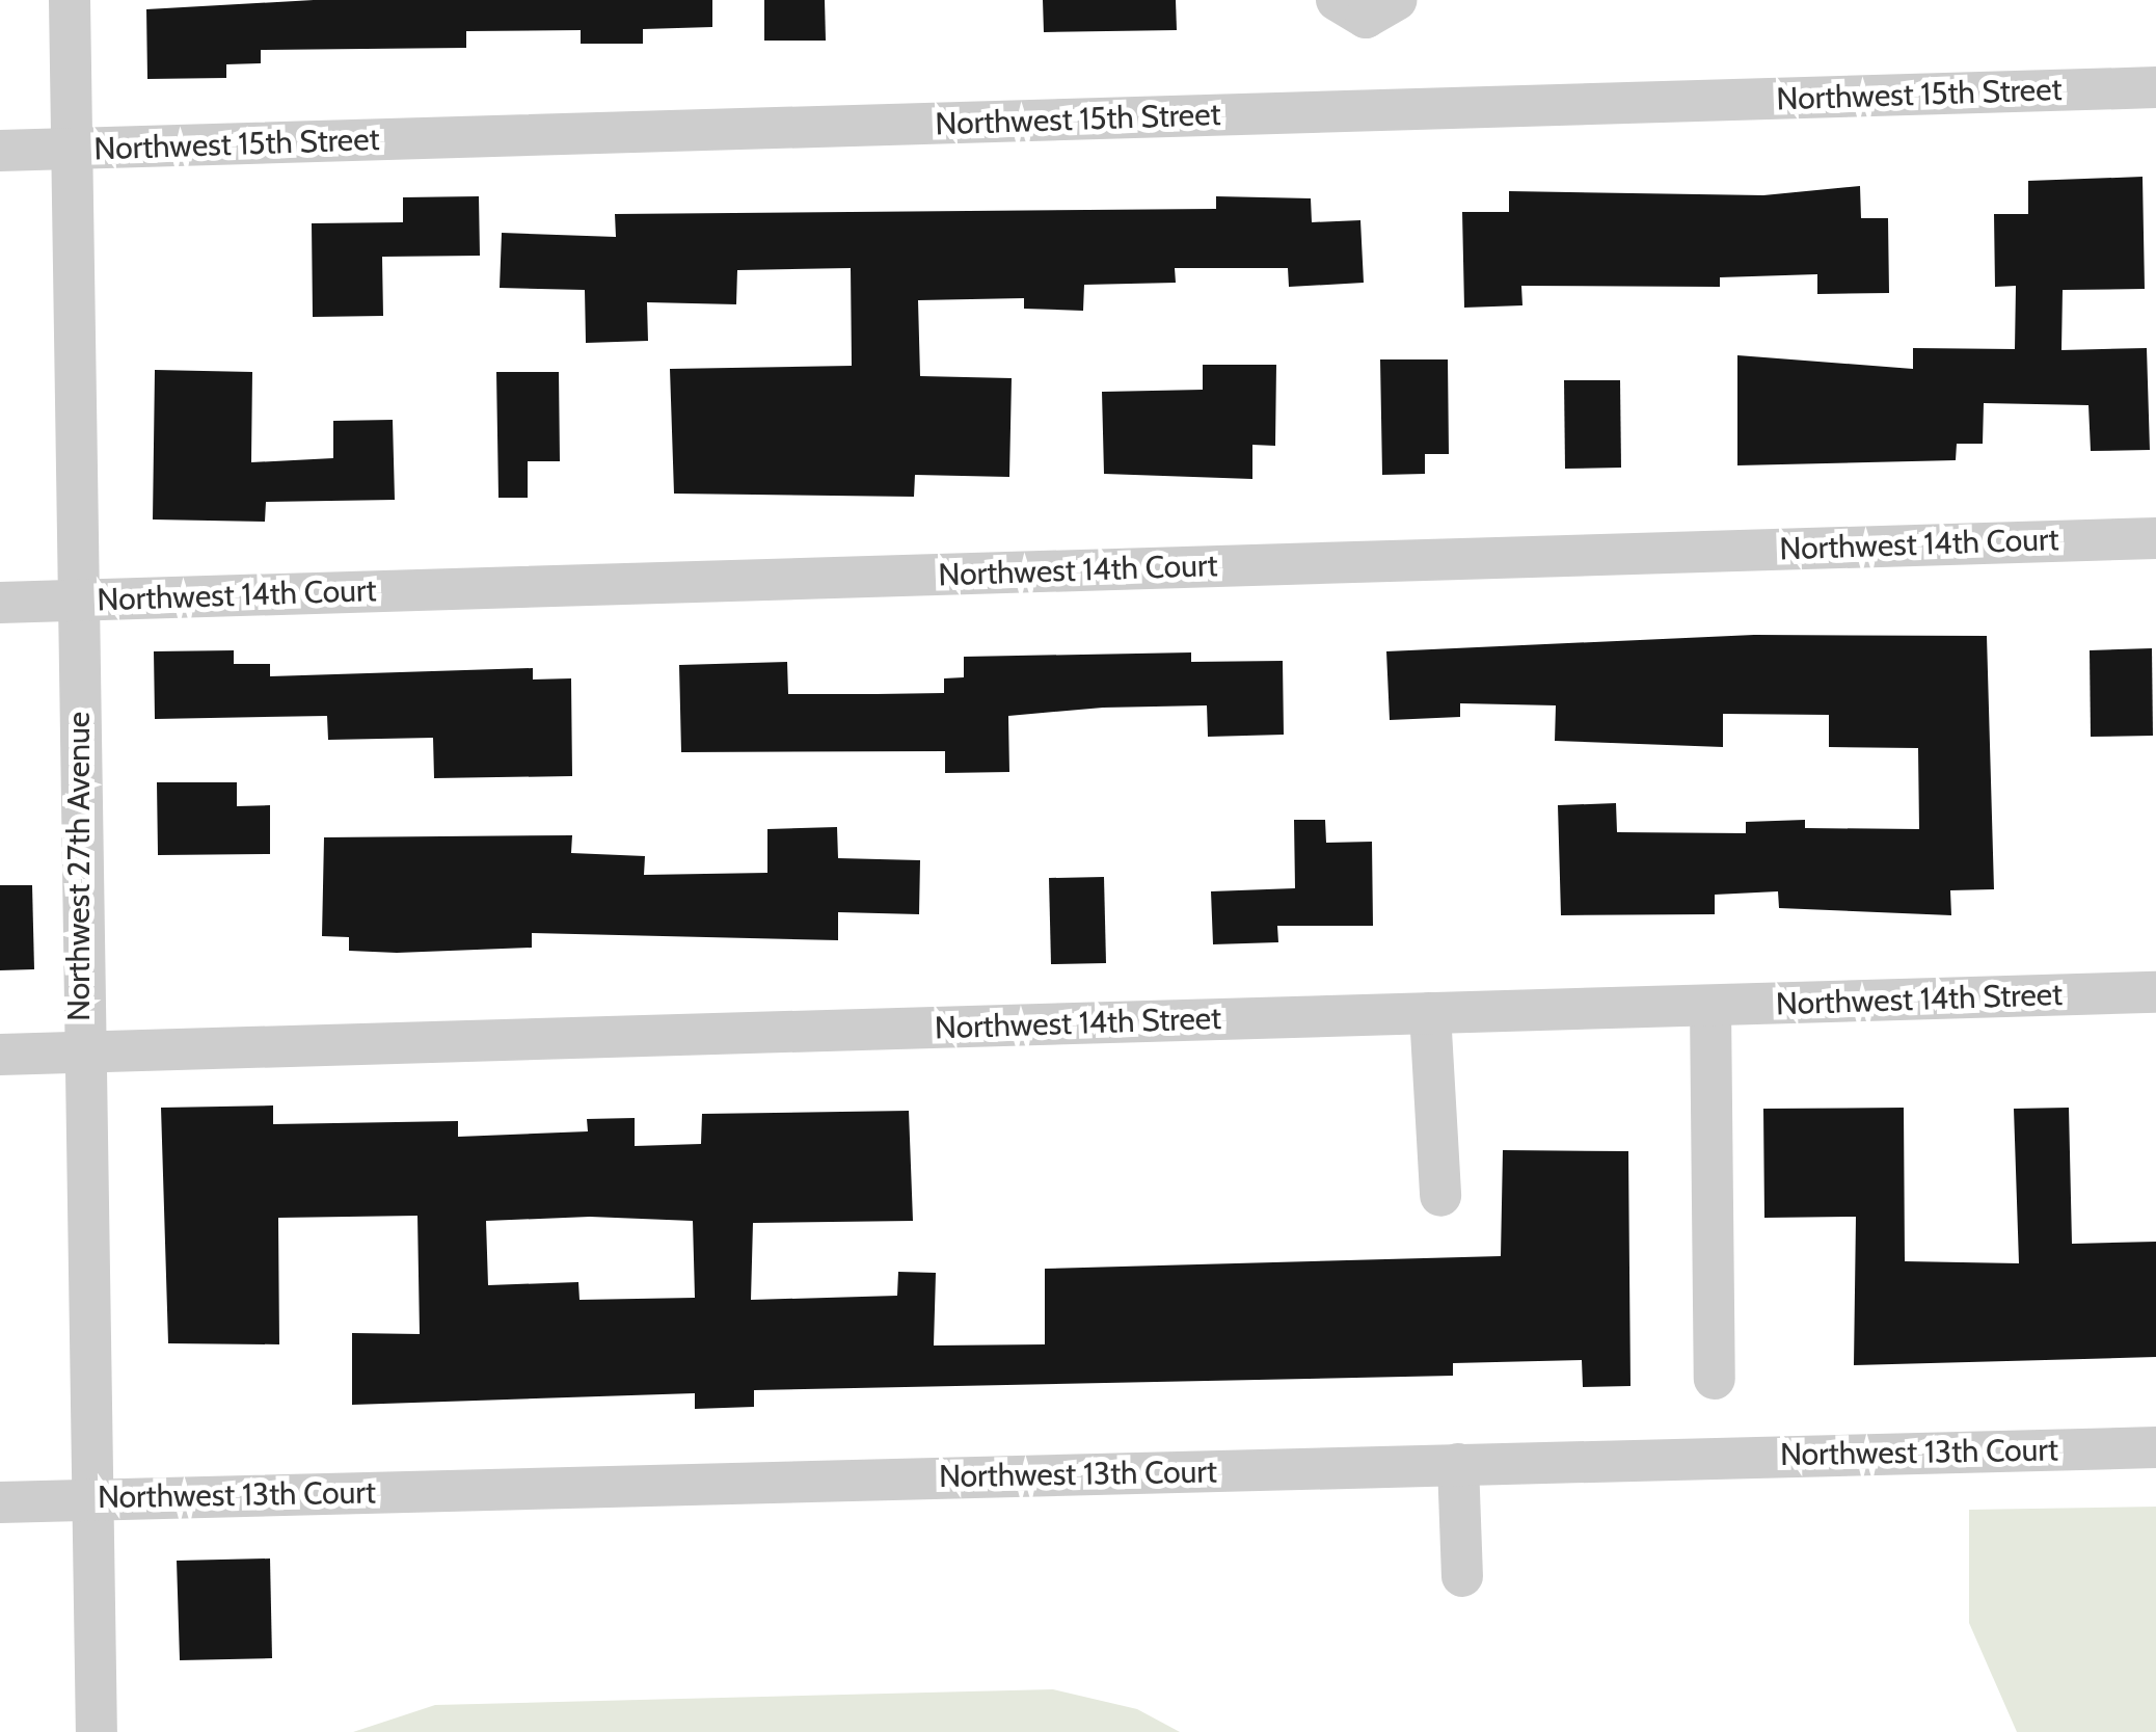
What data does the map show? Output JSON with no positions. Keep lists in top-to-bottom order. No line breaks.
{"streets":{"street":["Northwest 15th Street","Northwest 14th Court","Northwest 27th Avenue","Northwest 14th Street","Northwest 13th Court"]},"crossings":[["Northwest 15th Street","Northwest 27th Avenue"],["Northwest 14th Court","Northwest 27th Avenue"],["Northwest 27th Avenue","Northwest 14th Street"],["Northwest 27th Avenue","Northwest 13th Court"]]}
